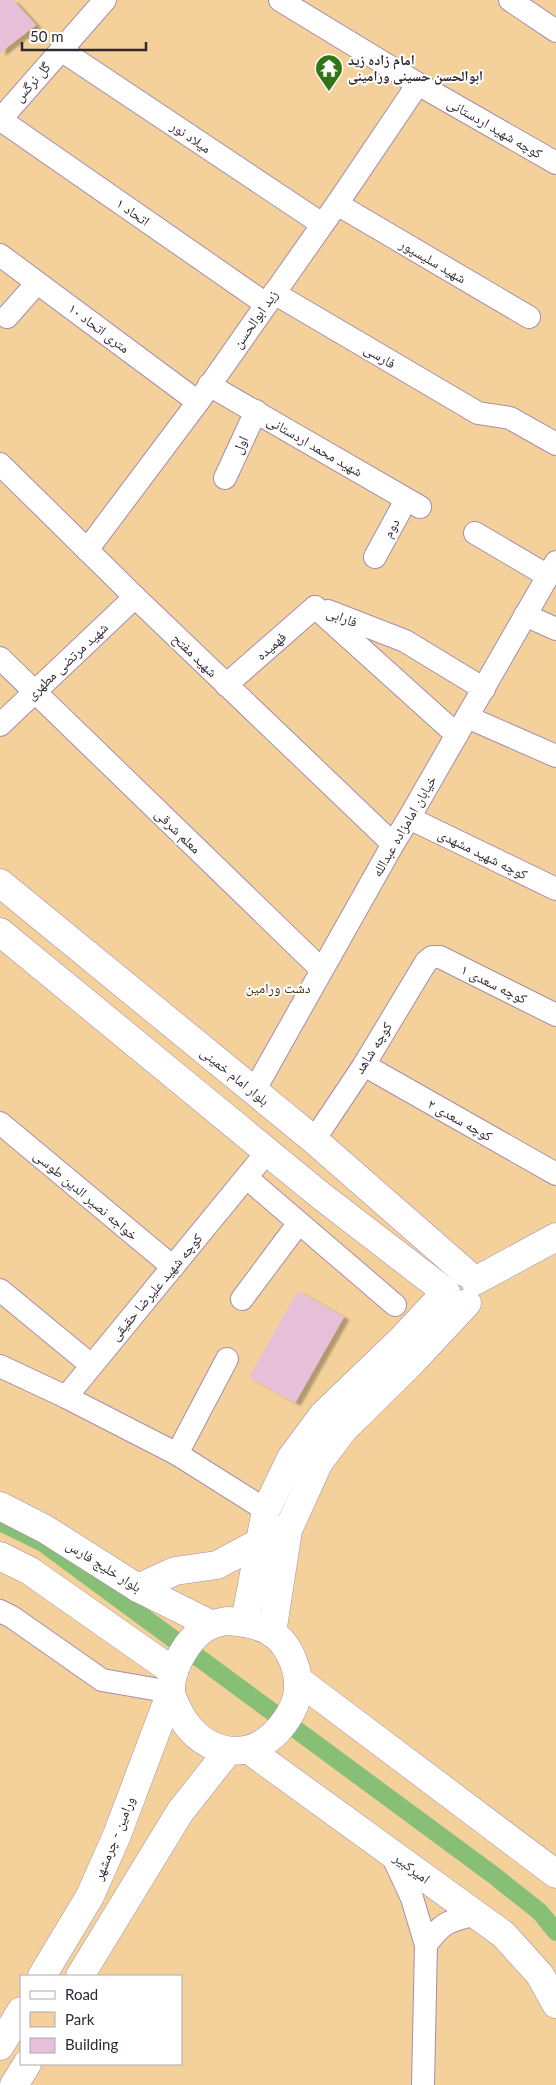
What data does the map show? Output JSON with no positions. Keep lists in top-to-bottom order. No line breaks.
{"streets":{"main road":["بلوار امام خمینی","بلوار خلیج فارس","ورامین - چرمشهر","امیرکبیر"],"street":["گل نرگس","کوچه شهید اردستانی","میلاد نور","اتحاد ۱","شهید سلیسپور","زید ابوالحسن","۱۰ متری اتحاد","فارسی","اول","شهید محمد اردستانی","دوم","فارابی","فهمیده","شهید مفتح","شهید مرتضی مطهری","خیابان امامزاده عبدالله","معلم شرقی","کوچه شهید مشهدی","کوچه سعدی ۱","کوچه شاهد","کوچه سعدی ۲","خواجه نصیر الدین طوسی","کوچه شهید علیرضا حقیقی"]},"crossings":[["گل نرگس","میلاد نور"],["گل نرگس","اتحاد ۱"],["کوچه شهید اردستانی","زید ابوالحسن"],["میلاد نور","زید ابوالحسن"],["اتحاد ۱","زید ابوالحسن"],["اتحاد ۱","فارسی"],["شهید سلیسپور","زید ابوالحسن"],["زید ابوالحسن","۱۰ متری اتحاد"],["زید ابوالحسن","فارسی"],["زید ابوالحسن","شهید محمد اردستانی"],["زید ابوالحسن","شهید مفتح"],["۱۰ متری اتحاد","شهید محمد اردستانی"],["اول","شهید محمد اردستانی"],["شهید محمد اردستانی","دوم"],["فارابی","فهمیده"],["فارابی","خیابان امامزاده عبدالله"],["فهمیده","شهید مفتح"],["شهید مفتح","شهید مرتضی مطهری"],["شهید مفتح","خیابان امامزاده عبدالله"],["شهید مرتضی مطهری","معلم شرقی"],["خیابان امامزاده عبدالله","معلم شرقی"],["خیابان امامزاده عبدالله","کوچه شهید مشهدی"],["خیابان امامزاده عبدالله","بلوار امام خمینی"],["کوچه سعدی ۱","کوچه شاهد"],["کوچه شاهد","بلوار امام خمینی"],["کوچه شاهد","کوچه سعدی ۲"],["خواجه نصیر الدین طوسی","کوچه شهید علیرضا حقیقی"],["بلوار خلیج فارس","ورامین - چرمشهر"],["بلوار خلیج فارس","امیرکبیر"],["ورامین - چرمشهر","امیرکبیر"]],"parks":["دشت ورامین"],"places":{"temple":["امام زاده زید ابوالحسن حسینی ورامینی"]},"legend":["Road","Park","Building"],"scale_bar":"50 m"}
